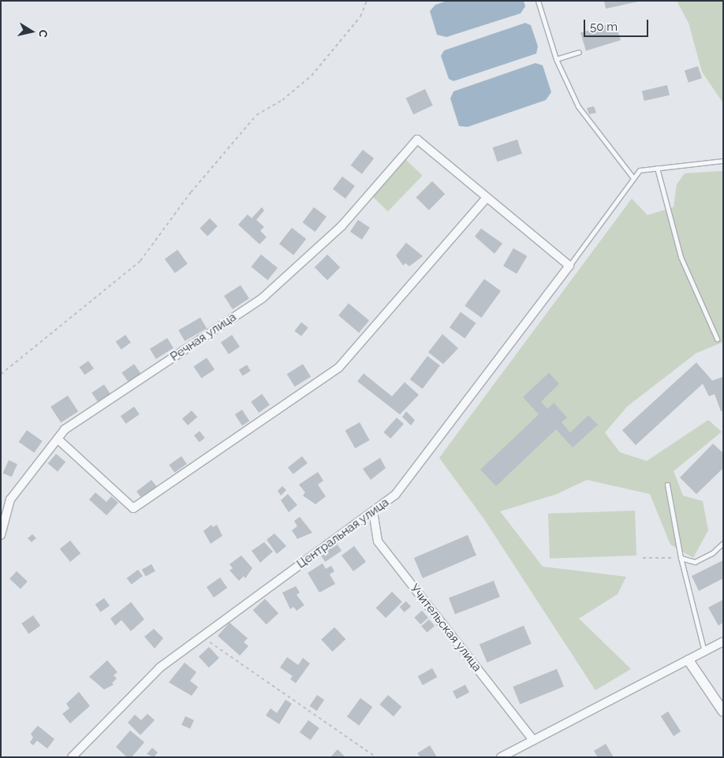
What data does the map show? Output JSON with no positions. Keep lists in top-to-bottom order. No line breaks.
{"streets":{"street":["Речная улица","Центральная улица","Учительская улица"]},"crossings":[["Центральная улица","Учительская улица"]],"scale_bar":"50 m","north":"right"}
